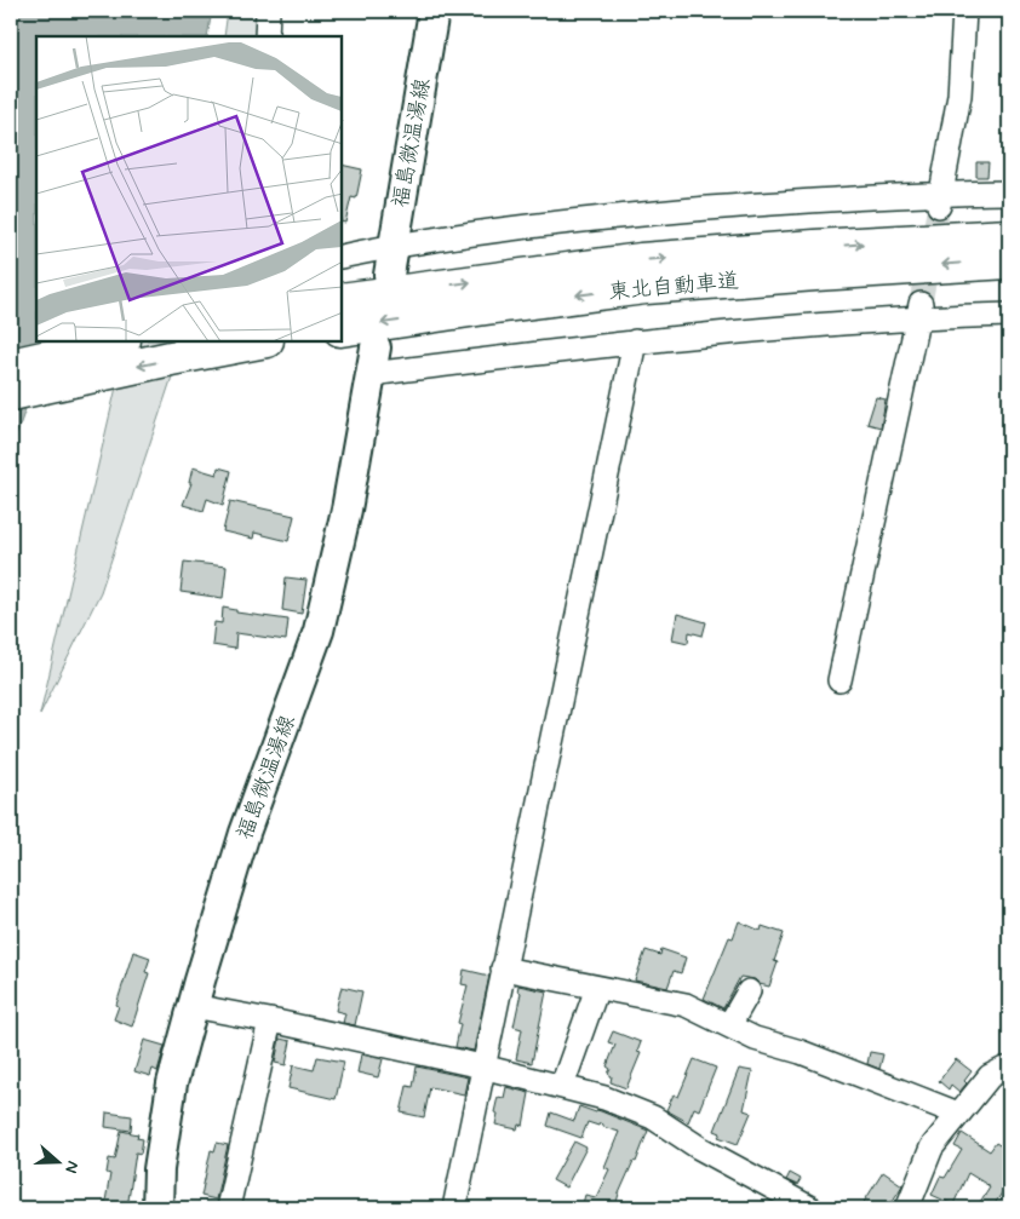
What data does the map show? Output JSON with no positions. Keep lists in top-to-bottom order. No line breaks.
{"streets":{"highway":["東北自動車道"],"main road":["福島微温湯線"]},"north":"right"}
